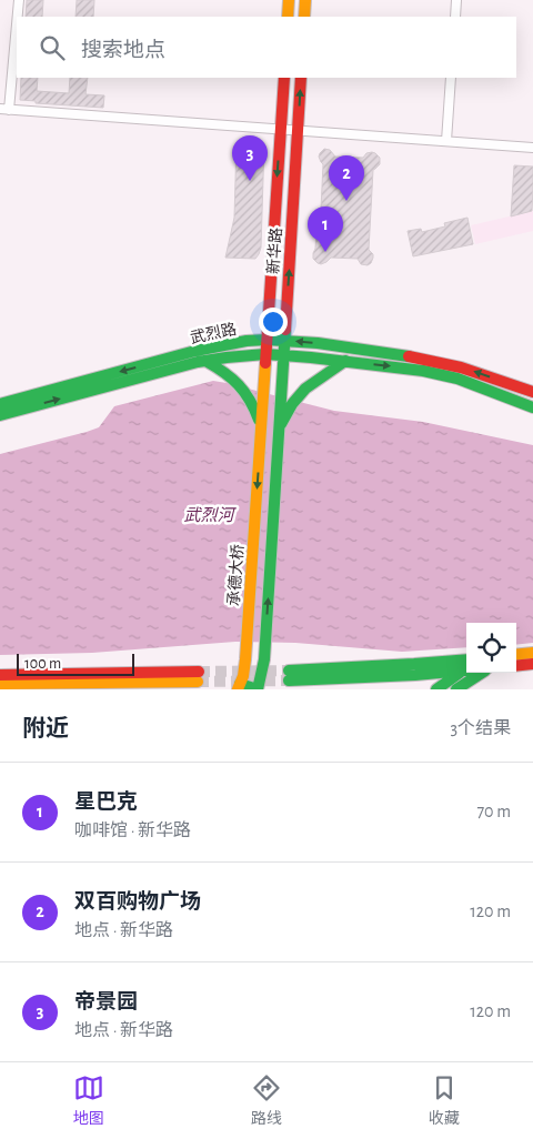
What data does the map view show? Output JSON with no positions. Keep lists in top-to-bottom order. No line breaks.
{"streets":{"main road":["新华路","武烈路","承德大桥"]},"crossings":[["新华路","武烈路"],["新华路","承德大桥"]],"water":["武烈河"],"scale_bar":"100 m","page":{"search":"搜索地点","pins":["3","2","1"],"scale":"100 m","heading":["附近","3个结果"],"list":[{"mark":"1","name":"星巴克","note":"咖啡馆 · 新华路","value":"70 m"},{"mark":"2","name":"双百购物广场","note":"地点 · 新华路","value":"120 m"},{"mark":"3","name":"帝景园","note":"地点 · 新华路","value":"120 m"}],"nav":["地图","路线","收藏"]}}
